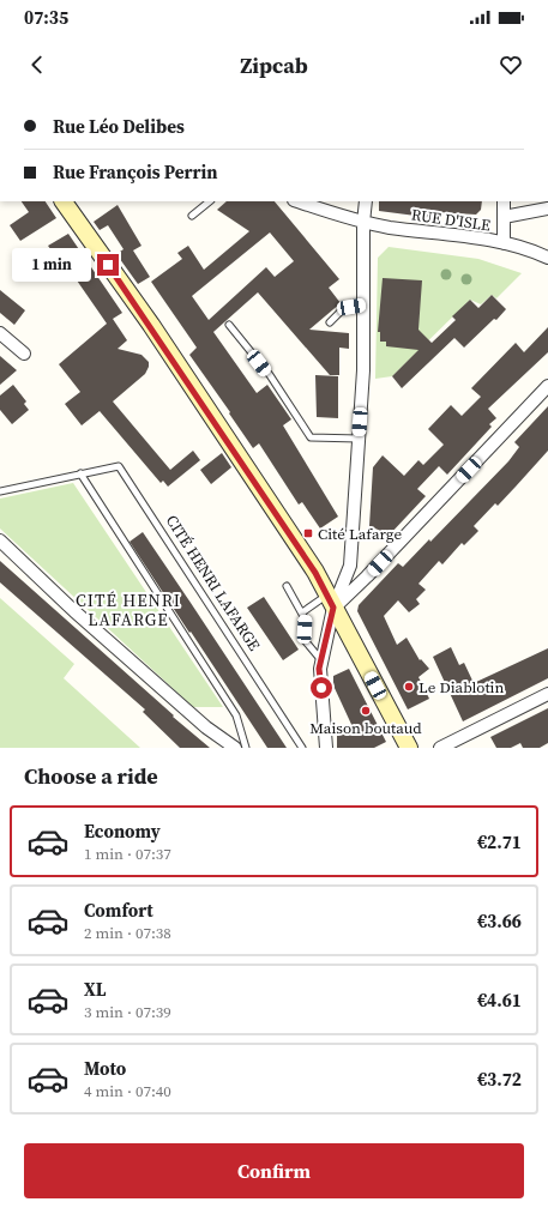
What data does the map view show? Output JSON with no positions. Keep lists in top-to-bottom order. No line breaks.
{"streets":{"street":["RUE D'ISLE"],"lane":["CITÉ HENRI LAFARGE"]},"districts":["CITÉ HENRI LAFARGE"],"places":{"transit":["Cité Lafarge"],"other":["Le Diablotin","Maison boutaud"]},"page":{"status":"07:35","header":"Zipcab","banner":["Rue Léo Delibes","Rue François Perrin"],"bubble":"1 min","heading":"Choose a ride","list":[{"name":"Economy","note":"1 min · 07:37","value":"€2.71"},{"name":"Comfort","note":"2 min · 07:38","value":"€3.66"},{"name":"XL","note":"3 min · 07:39","value":"€4.61"},{"name":"Moto","note":"4 min · 07:40","value":"€3.72"}],"buttons":"Confirm"}}
